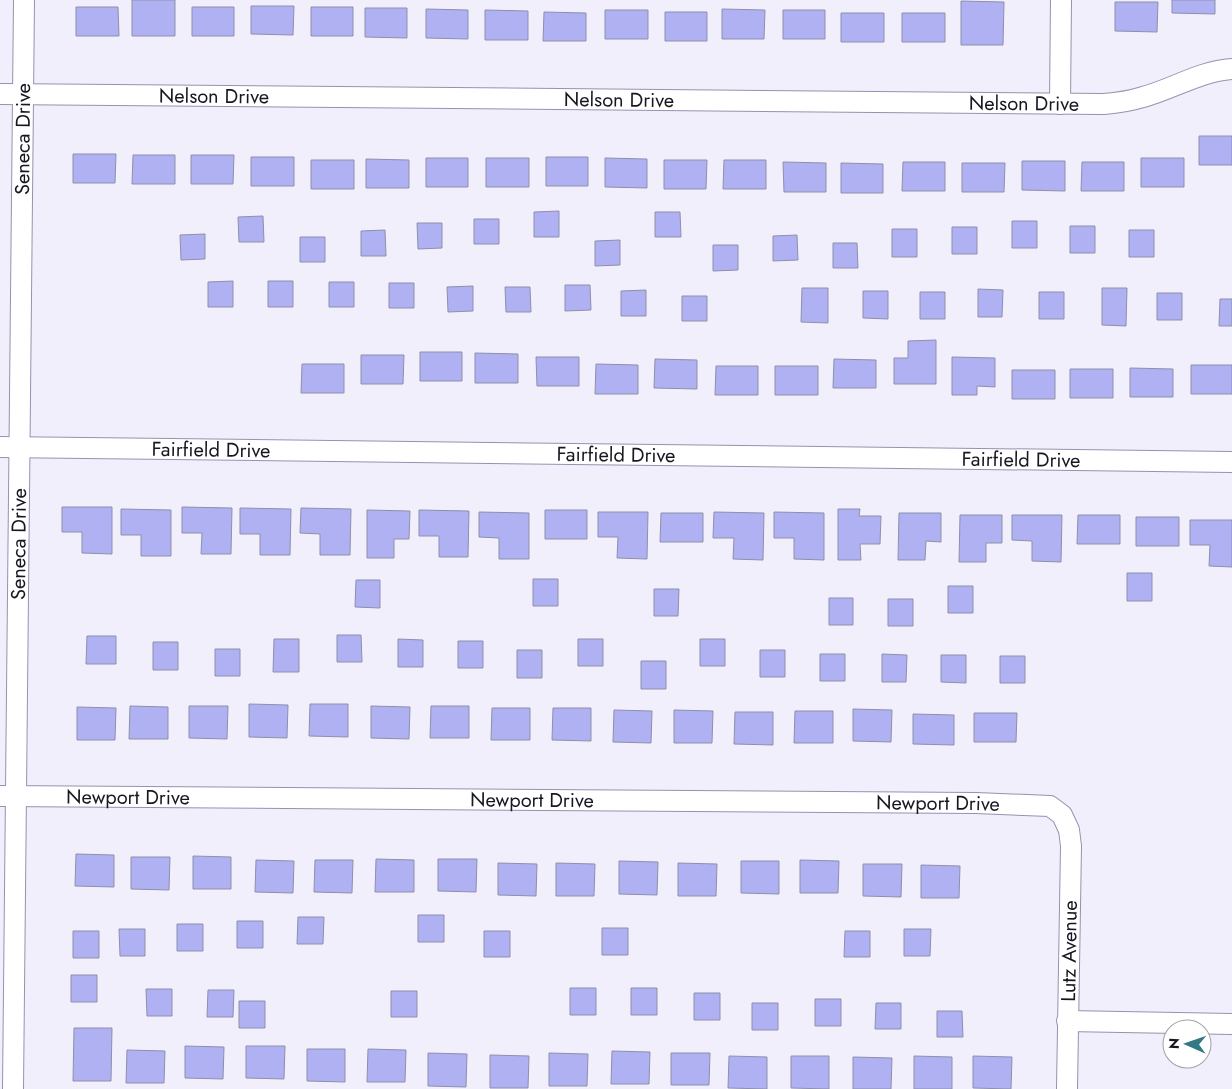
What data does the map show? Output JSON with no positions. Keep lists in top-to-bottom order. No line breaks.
{"streets":{"street":["Nelson Drive","Seneca Drive","Fairfield Drive","Newport Drive","Lutz Avenue"]},"crossings":[["Nelson Drive","Seneca Drive"],["Seneca Drive","Fairfield Drive"],["Seneca Drive","Newport Drive"],["Newport Drive","Lutz Avenue"]],"north":"left"}
